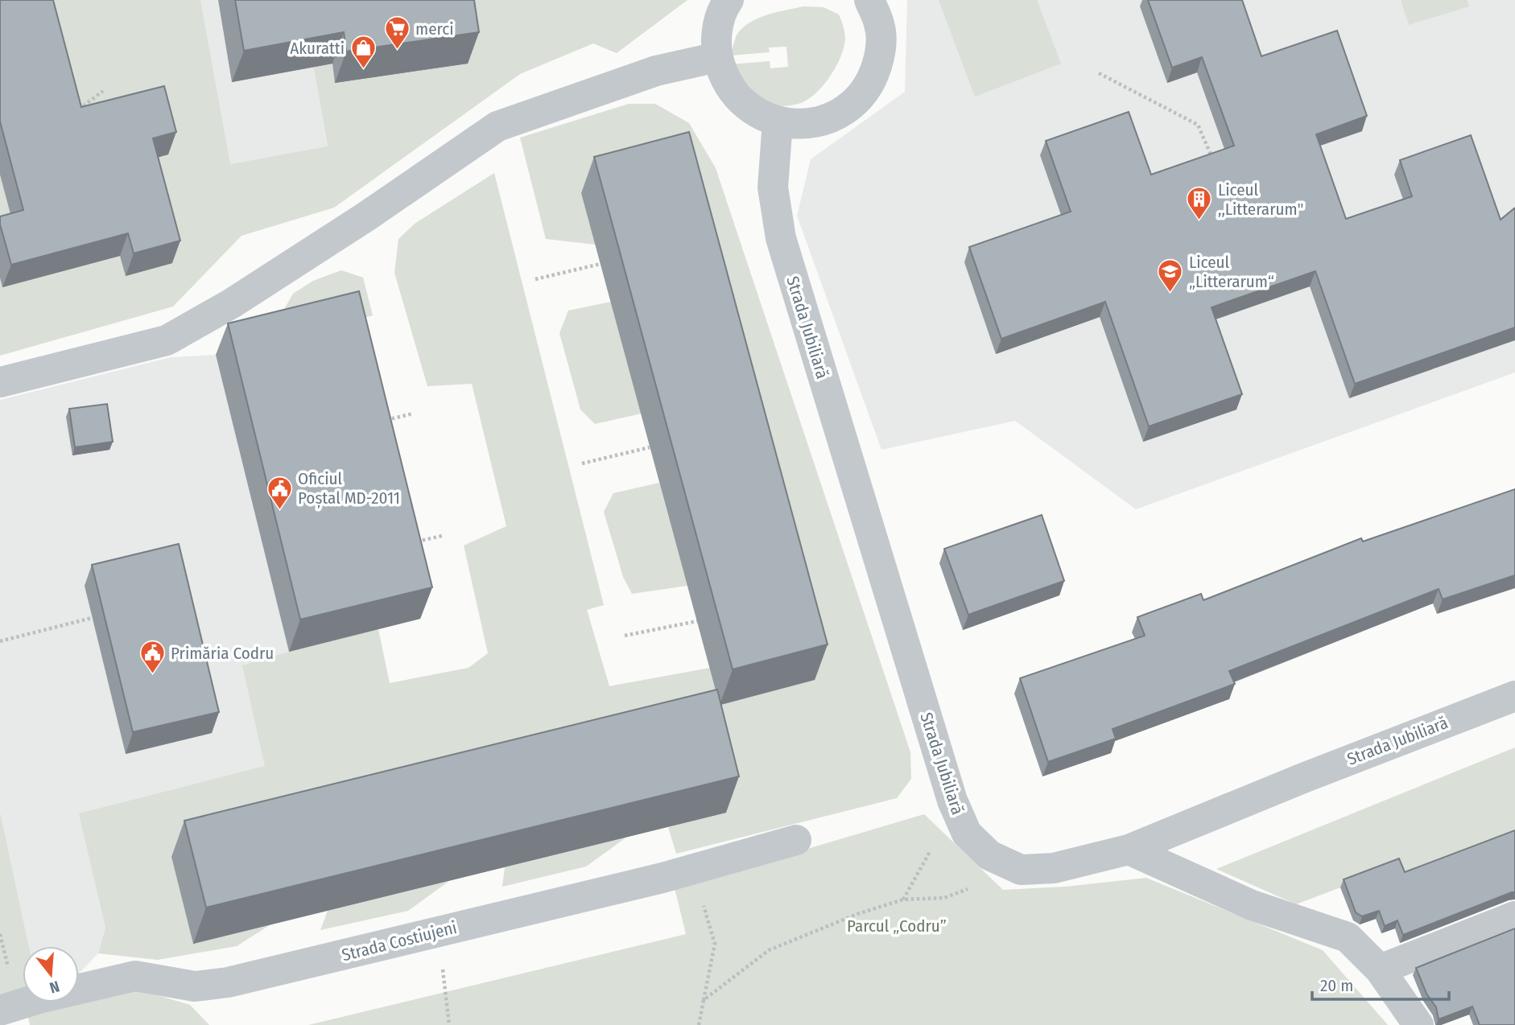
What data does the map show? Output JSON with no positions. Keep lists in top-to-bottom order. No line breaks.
{"streets":{"street":["Strada Jubiliară","Strada Costiujeni"]},"parks":["Parcul „Codru”"],"places":{"supermarket":["merci"],"shop":["Akuratti"],"building":["Liceul ,,Litterarum\""],"school or university":["Liceul „Litterarum“"],"public building":["Oficiul Poștal MD-2011","Primăria Codru"]},"scale_bar":"20 m","north":"bottom"}
